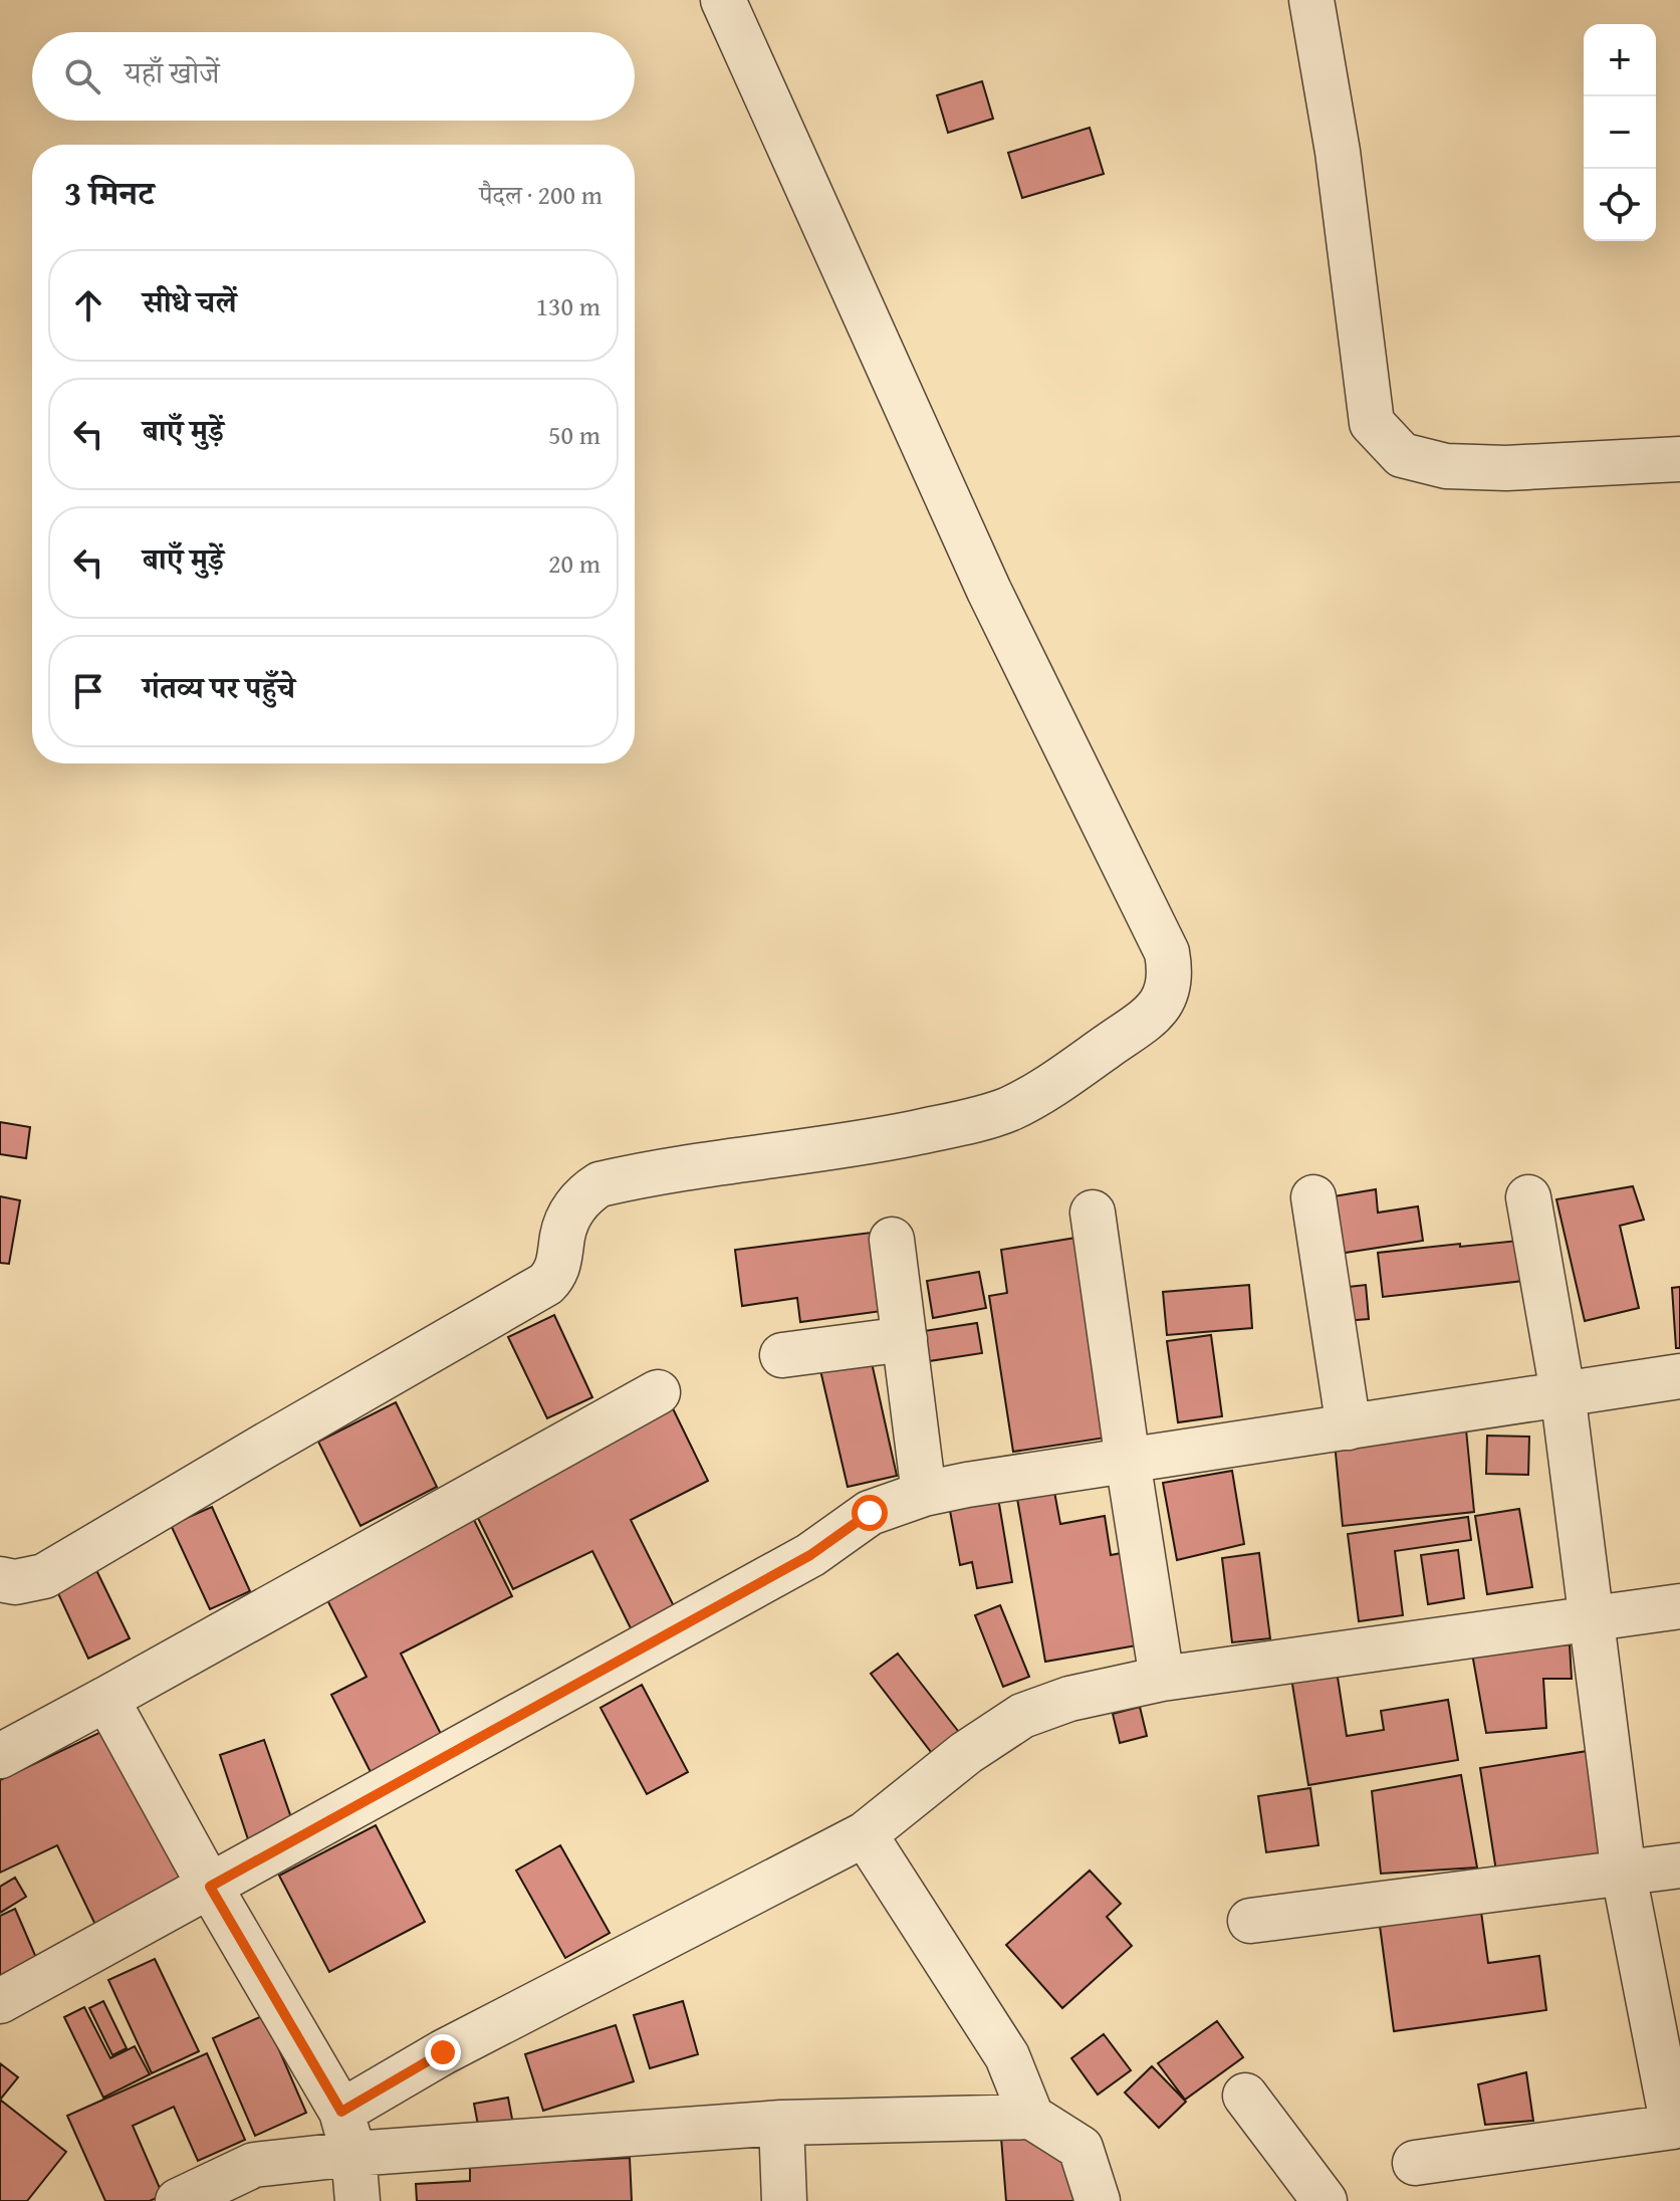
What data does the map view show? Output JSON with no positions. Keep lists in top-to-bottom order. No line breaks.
{"page":{"map_buttons":["+","−"],"search":"यहाँ खोजें","heading":["3 मिनट","पैदल · 200 m"],"list":[["सीधे चलें","130 m"],["बाएँ मुड़ें","50 m"],["बाएँ मुड़ें","20 m"],"गंतव्य पर पहुँचे"]}}
